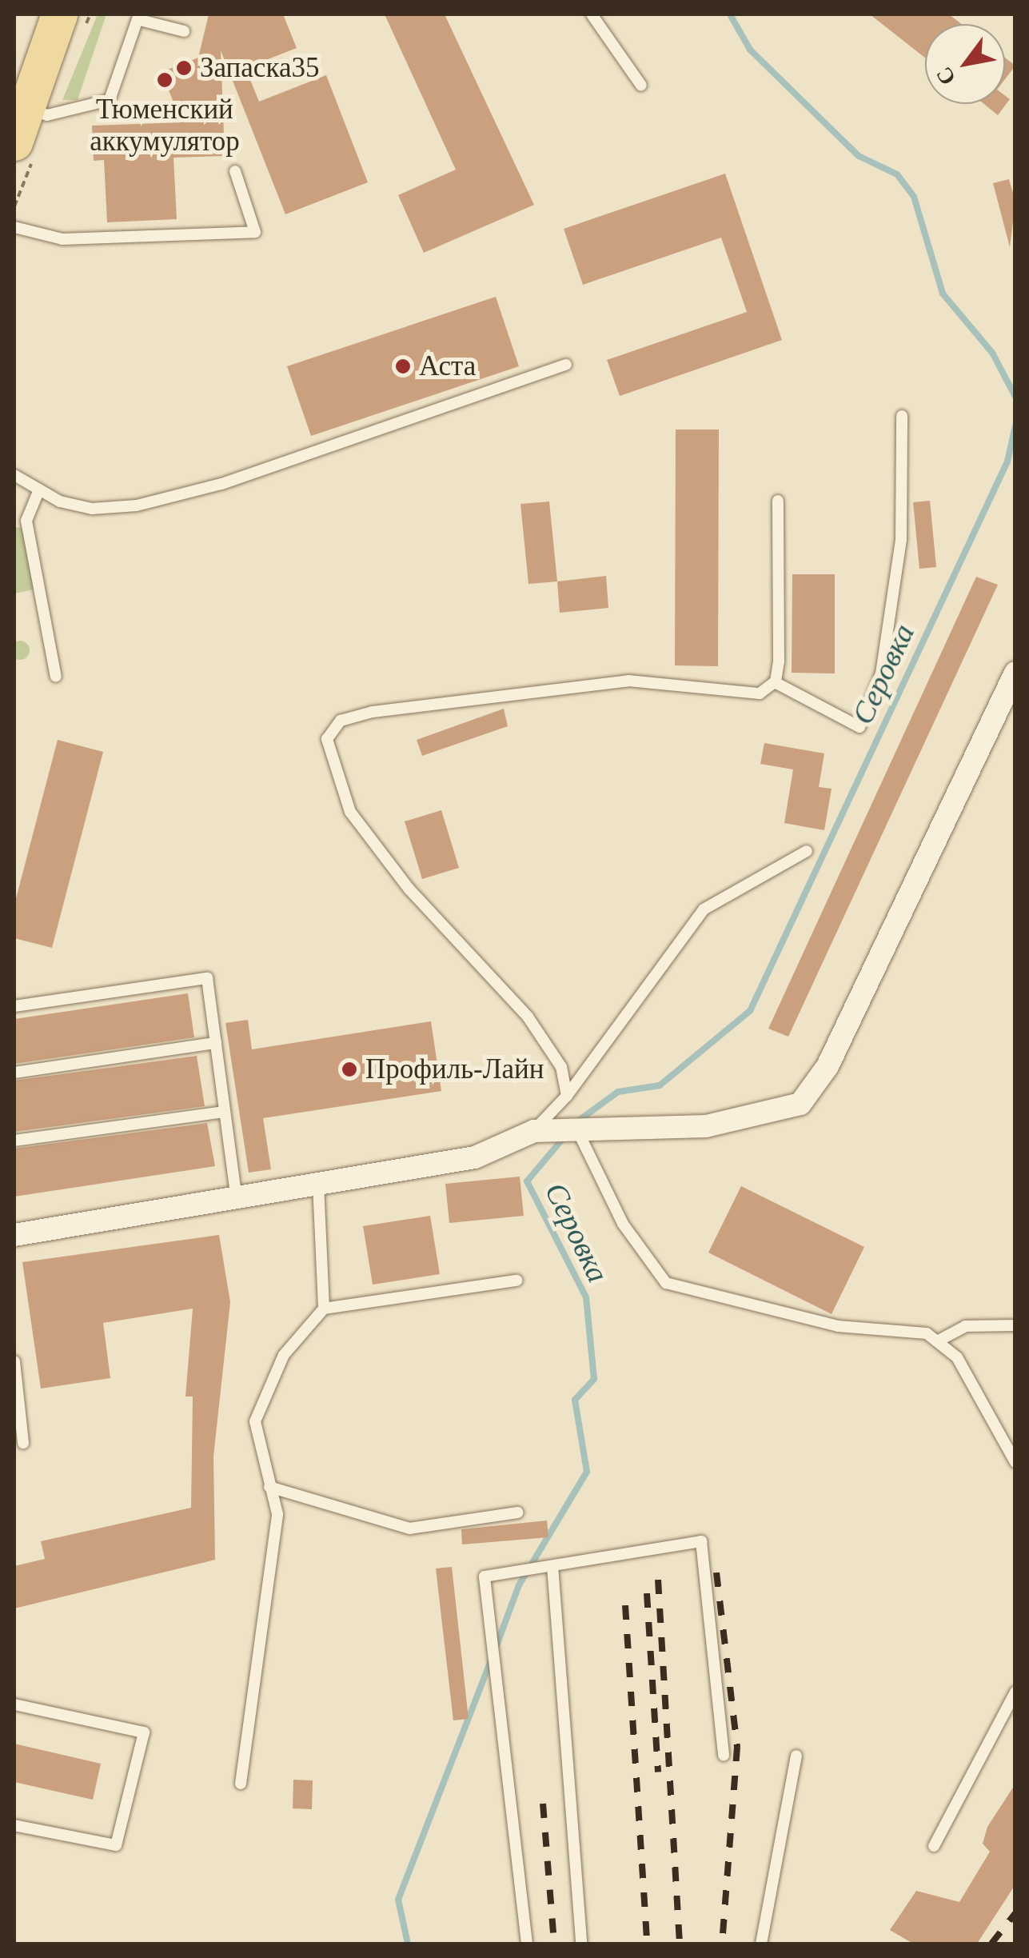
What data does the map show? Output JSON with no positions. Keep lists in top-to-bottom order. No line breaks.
{"water":["Серовка"],"places":["Запаска35","Тюменский аккумулятор","Аста","Профиль-Лайн"],"north":"bottom left"}
